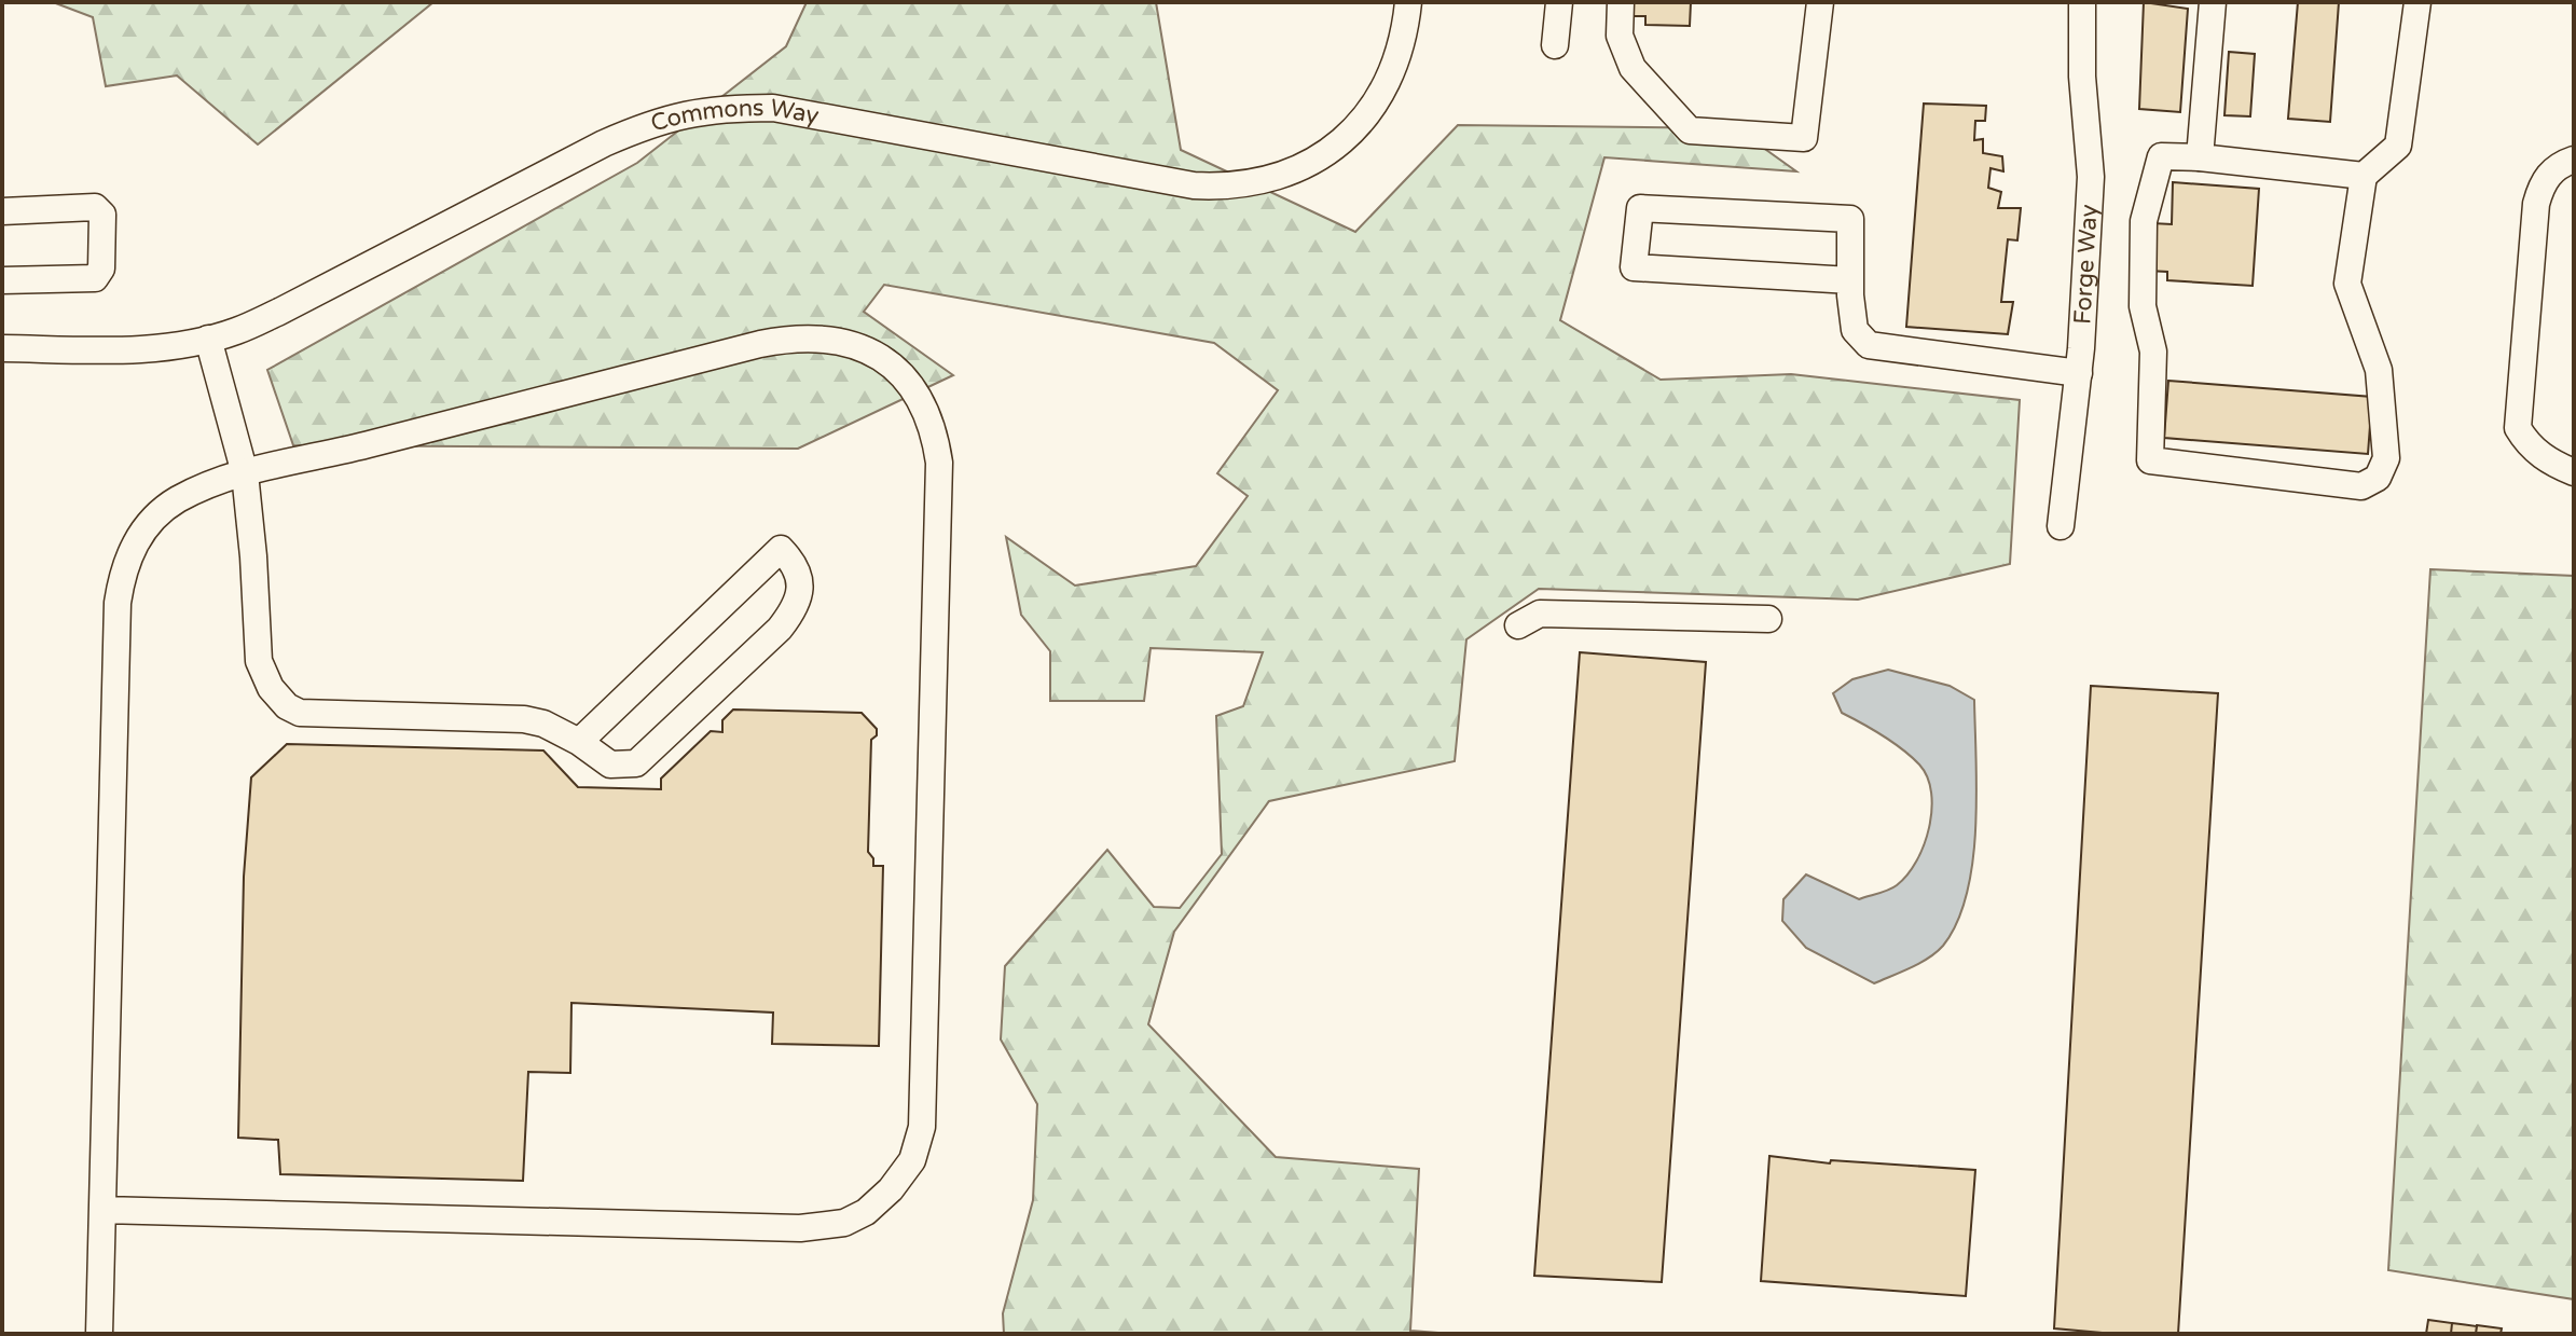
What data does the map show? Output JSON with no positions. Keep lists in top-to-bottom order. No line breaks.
{"streets":{"street":["Commons Way","Forge Way"]}}
